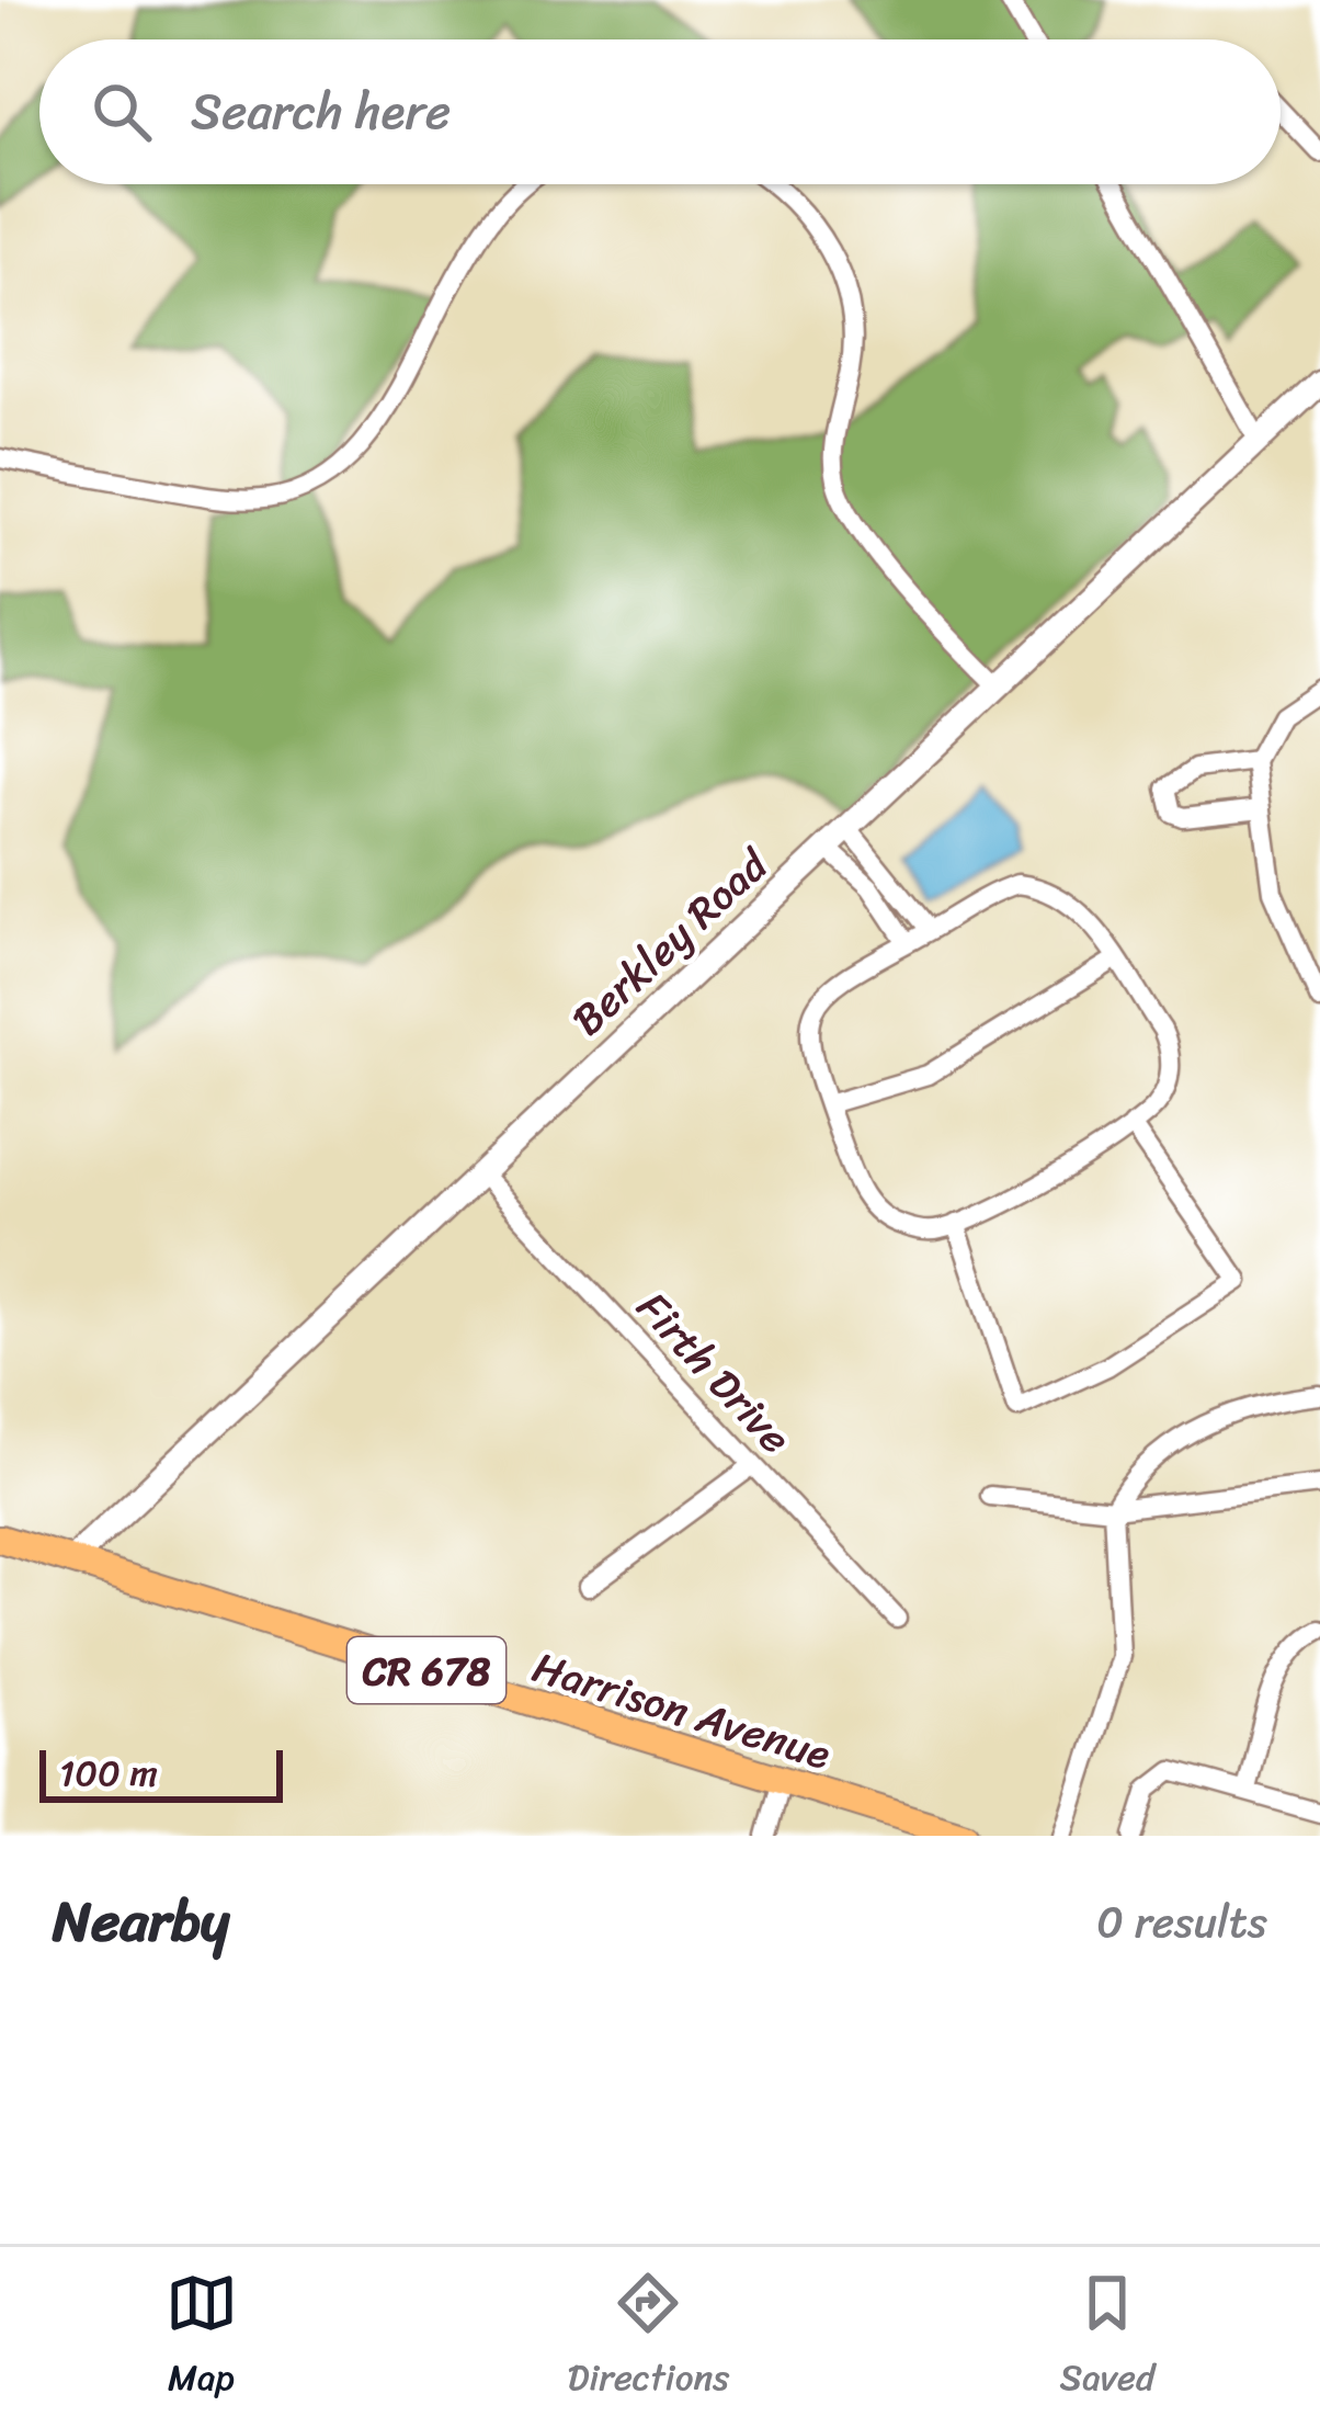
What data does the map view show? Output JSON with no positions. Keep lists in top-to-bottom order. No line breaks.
{"streets":{"main road":["CR 678","Harrison Avenue"],"street":["Berkley Road","Firth Drive"]},"crossings":[["Berkley Road","Firth Drive"],["Berkley Road","Harrison Avenue"]],"scale_bar":"100 m","page":{"search":"Search here","scale":"100 m","heading":["Nearby","0 results"],"nav":["Map","Directions","Saved"]}}
